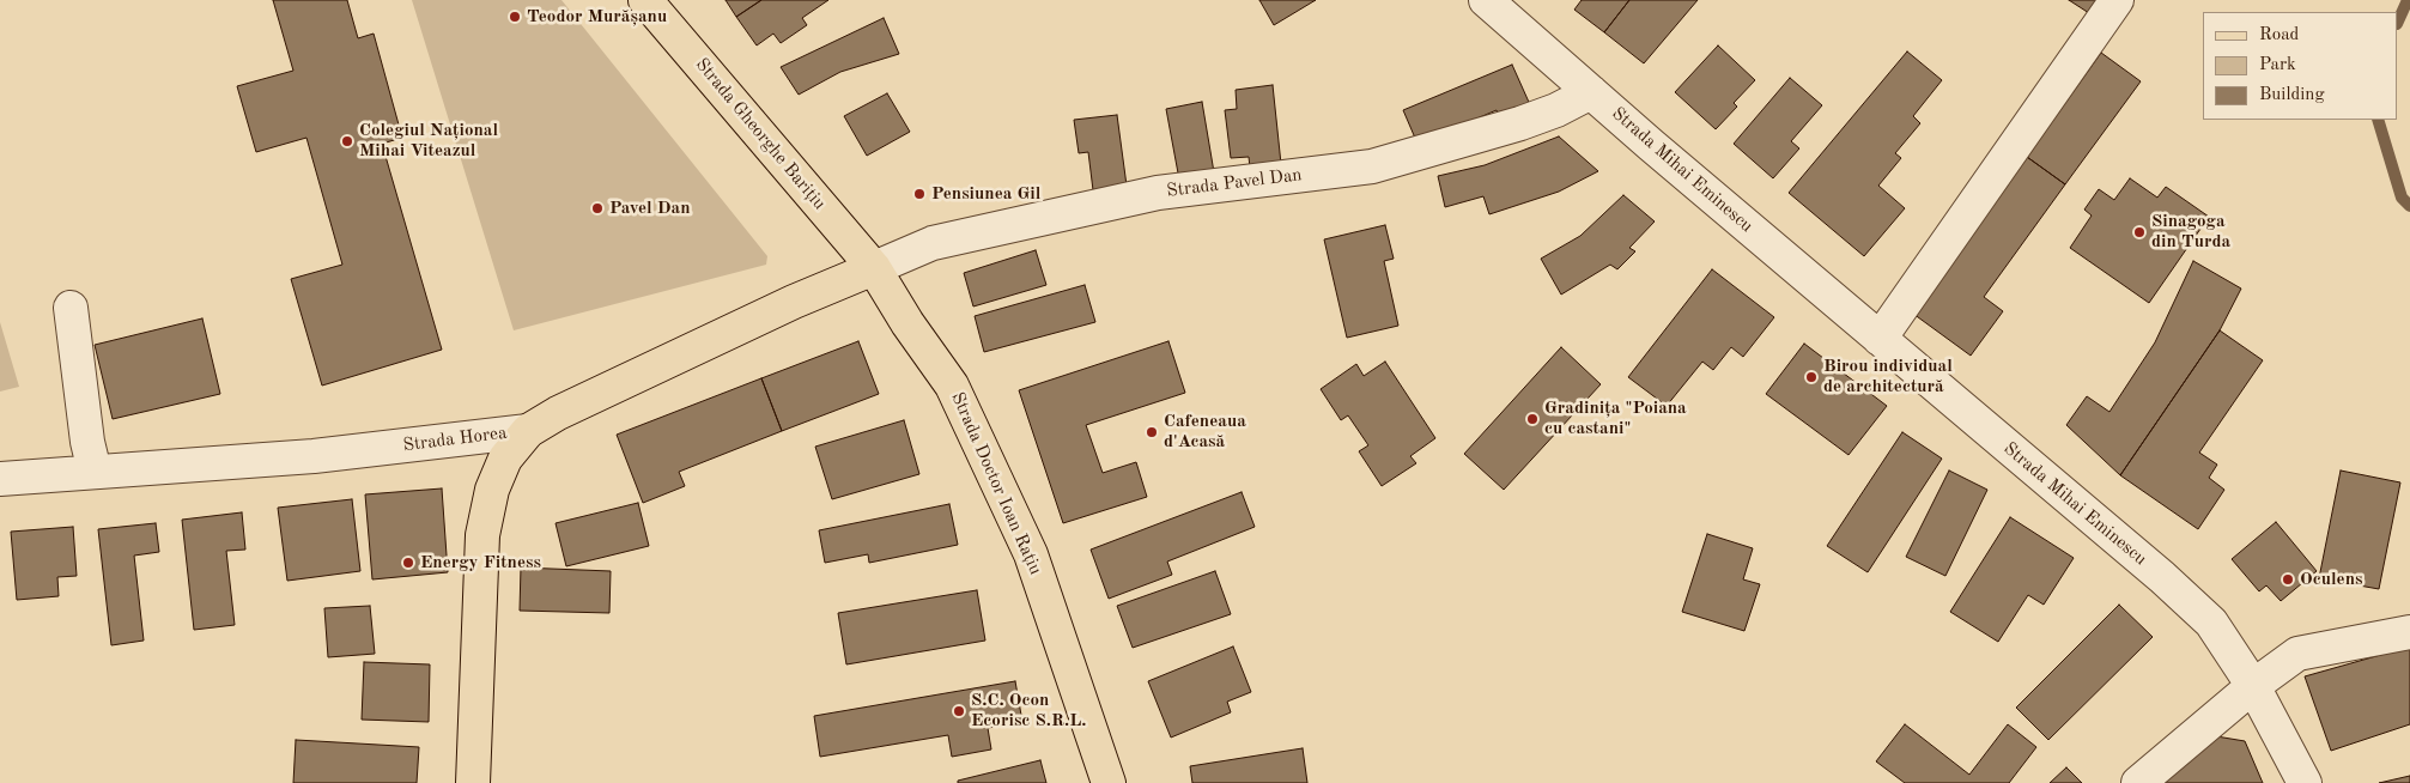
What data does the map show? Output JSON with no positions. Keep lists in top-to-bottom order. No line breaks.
{"streets":{"main road":["Strada Gheorghe Barițiu","Strada Horea","Strada Doctor Ioan Rațiu"],"street":["Strada Mihai Eminescu","Strada Pavel Dan"]},"crossings":[["Strada Gheorghe Barițiu","Strada Pavel Dan"],["Strada Gheorghe Barițiu","Strada Horea"],["Strada Gheorghe Barițiu","Strada Doctor Ioan Rațiu"],["Strada Mihai Eminescu","Strada Pavel Dan"],["Strada Pavel Dan","Strada Horea"],["Strada Pavel Dan","Strada Doctor Ioan Rațiu"],["Strada Horea","Strada Doctor Ioan Rațiu"]],"places":["Teodor Murășanu","Colegiul Național Mihai Viteazul","Pensiunea Gil","Pavel Dan","Sinagoga din Turda","Birou individual de architectură","Gradinița \"Poiana cu castani\"","Cafeneaua d'Acasă","Energy Fitness","Oculens","S.C. Ocon Ecorisc S.R.L."],"legend":["Road","Park","Building"]}
